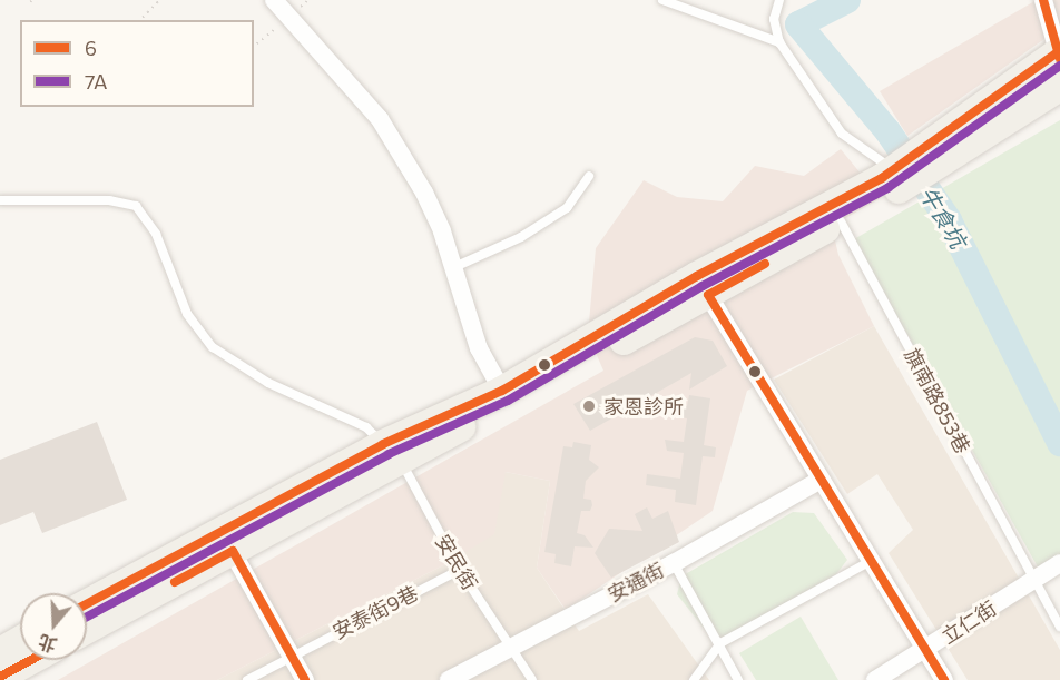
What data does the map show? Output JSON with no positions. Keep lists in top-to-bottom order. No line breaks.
{"streets":{"street":["安通街","立仁街"],"lane":["旗南路853巷","安民街","安泰街9巷"]},"crossings":[["旗南路853巷","立仁街"],["安民街","安通街"],["安民街","安泰街9巷"]],"water":["牛食坑"],"places":["家恩診所"],"lines":["transit line 6","transit line 7A"],"legend":["6","7A"],"north":"bottom"}
